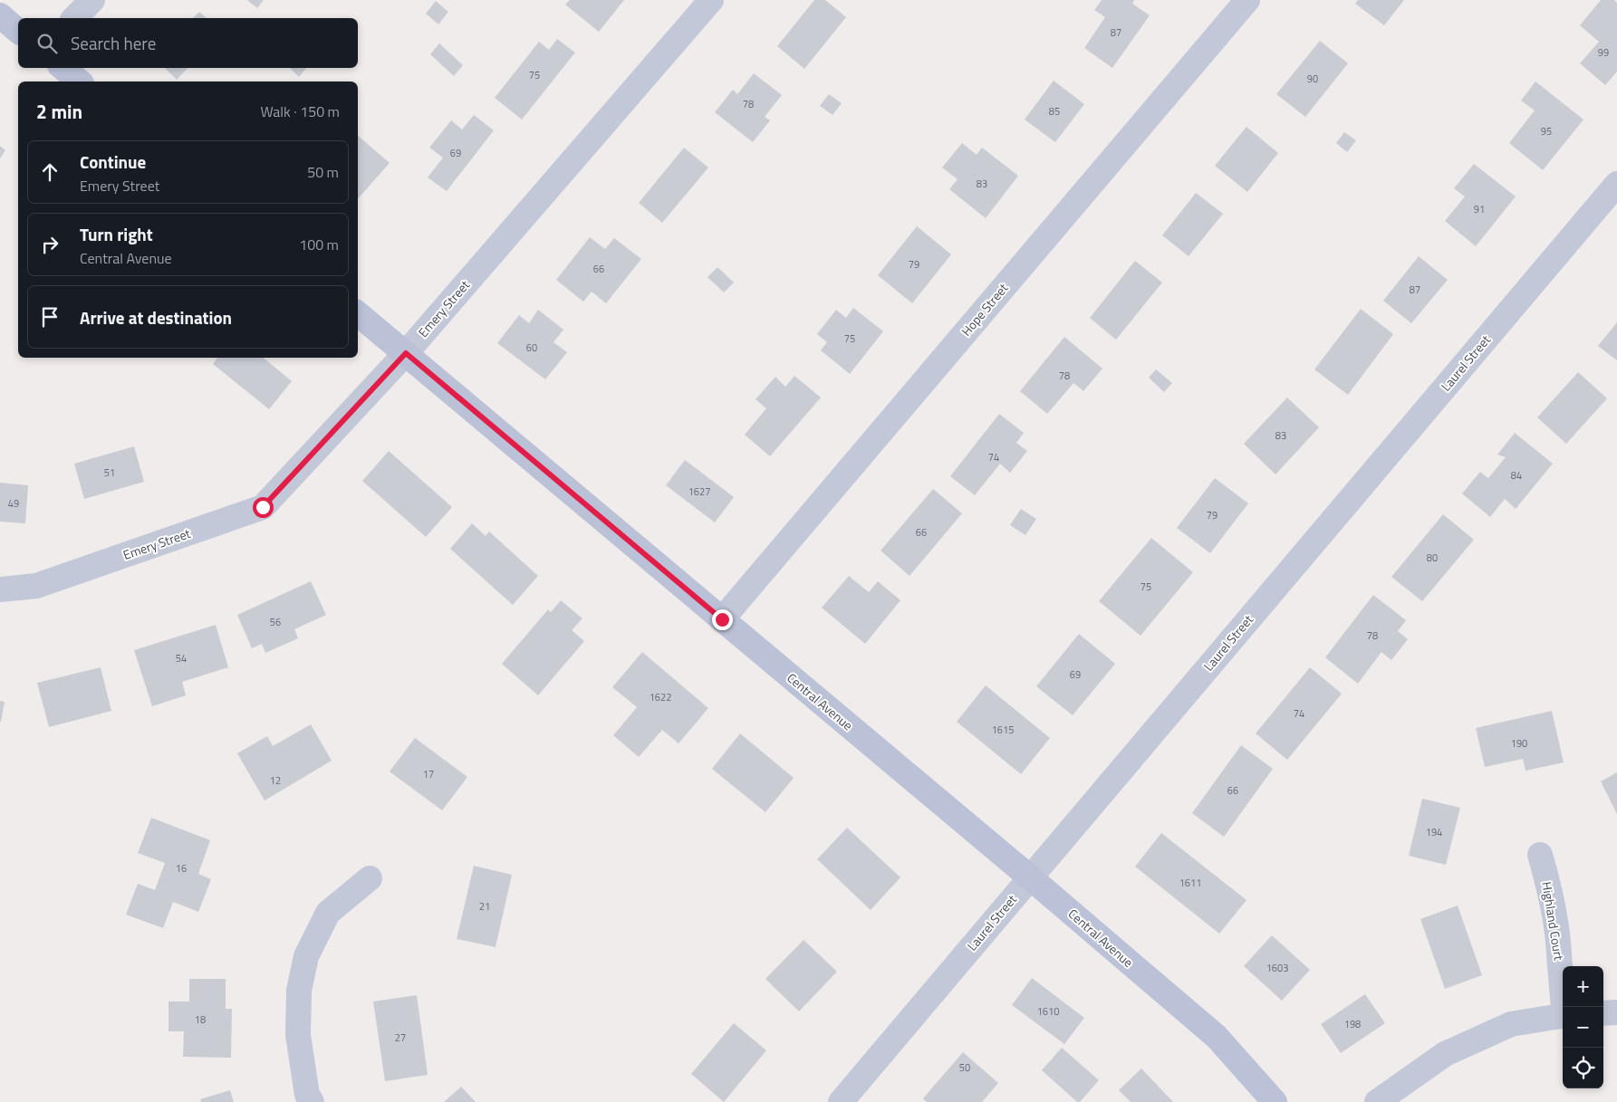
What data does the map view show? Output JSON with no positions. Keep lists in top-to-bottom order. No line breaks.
{"streets":{"street":["Emery Street","Hope Street","Laurel Street","Central Avenue","Highland Court"]},"crossings":[["Emery Street","Central Avenue"],["Hope Street","Central Avenue"],["Laurel Street","Central Avenue"]],"house_numbers":["87","99","75","90","78","85","95","69","83","91","79","66","87","75","60","78","83","74","51","84","1627","49","79","66","80","75","56","78","54","69","1622","74","1615","190","17","12","66","194","16","1611","21","1603","1610","18","198","27","50"],"page":{"search":"Search here","heading":["2 min","Walk · 150 m"],"list":[["Continue","Emery Street","50 m"],["Turn right","Central Avenue","100 m"],"Arrive at destination"],"map_buttons":["+","−"]}}
